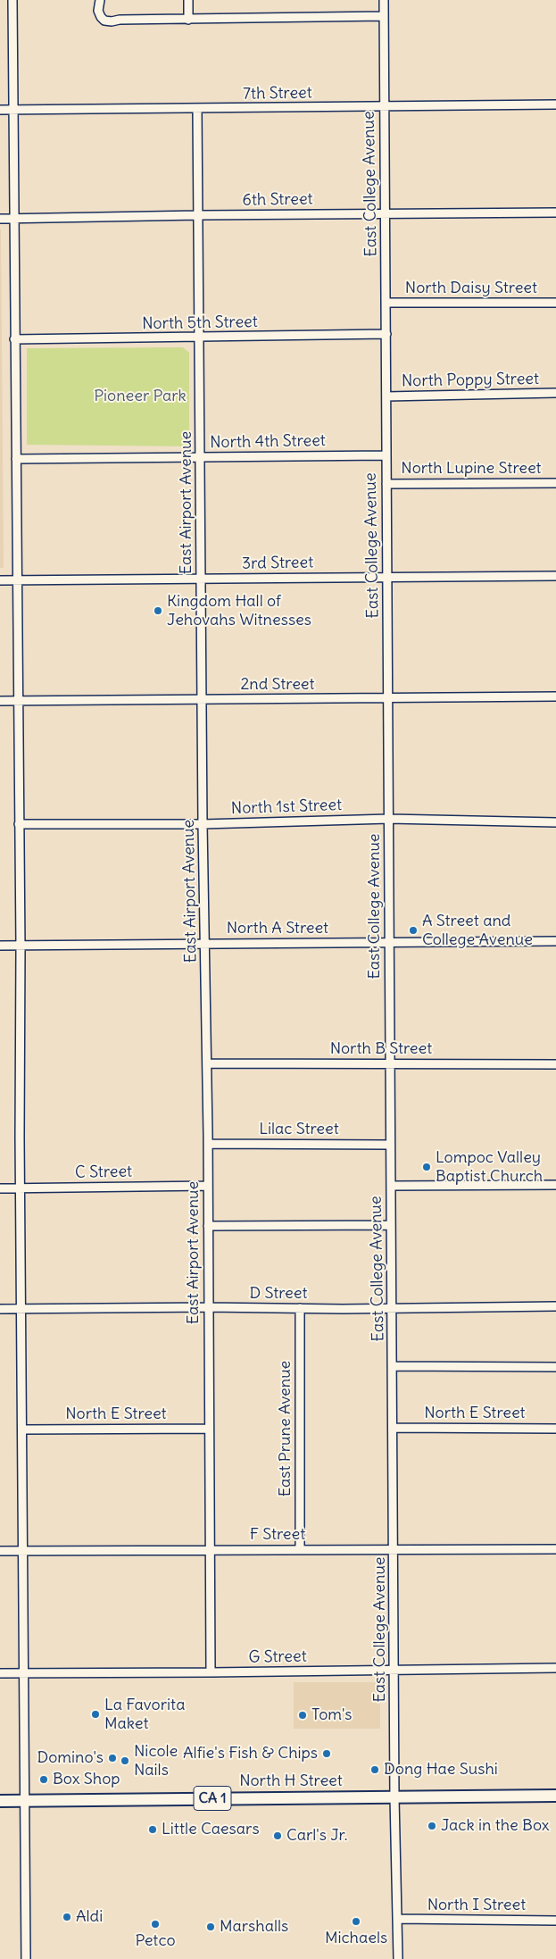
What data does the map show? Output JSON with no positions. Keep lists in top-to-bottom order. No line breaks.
{"streets":{"highway":["North H Street","CA 1"],"street":["7th Street","East College Avenue","6th Street","North Daisy Street","North 5th Street","North Poppy Street","North 4th Street","North Lupine Street","East Airport Avenue","3rd Street","2nd Street","North 1st Street","North A Street","North B Street","Lilac Street","C Street","D Street","North E Street","East Prune Avenue","F Street","G Street","North I Street"]},"crossings":[["7th Street","East College Avenue"],["7th Street","East Airport Avenue"],["East College Avenue","6th Street"],["East College Avenue","North Daisy Street"],["East College Avenue","North 5th Street"],["East College Avenue","North Poppy Street"],["East College Avenue","North 4th Street"],["East College Avenue","North Lupine Street"],["East College Avenue","3rd Street"],["East College Avenue","2nd Street"],["East College Avenue","North 1st Street"],["East College Avenue","North A Street"],["East College Avenue","North B Street"],["East College Avenue","Lilac Street"],["East College Avenue","D Street"],["East College Avenue","North E Street"],["East College Avenue","F Street"],["East College Avenue","G Street"],["East College Avenue","North H Street"],["East College Avenue","North I Street"],["6th Street","East Airport Avenue"],["North 5th Street","East Airport Avenue"],["North 4th Street","East Airport Avenue"],["East Airport Avenue","3rd Street"],["East Airport Avenue","2nd Street"],["East Airport Avenue","North 1st Street"],["East Airport Avenue","North A Street"],["East Airport Avenue","North B Street"],["East Airport Avenue","Lilac Street"],["East Airport Avenue","C Street"],["East Airport Avenue","D Street"],["East Airport Avenue","North E Street"],["East Airport Avenue","F Street"],["East Airport Avenue","G Street"],["D Street","East Prune Avenue"],["East Prune Avenue","F Street"]],"parks":["Pioneer Park"],"places":["Kingdom Hall of Jehovahs Witnesses","A Street and College Avenue","Lompoc Valley Baptist Church","La Favorita Maket","Tom's","Alfie's Fish & Chips","Domino's","Nicole Nails","Dong Hae Sushi","Box Shop","Jack in the Box","Little Caesars","Carl's Jr.","Aldi","Michaels","Petco","Marshalls"]}
